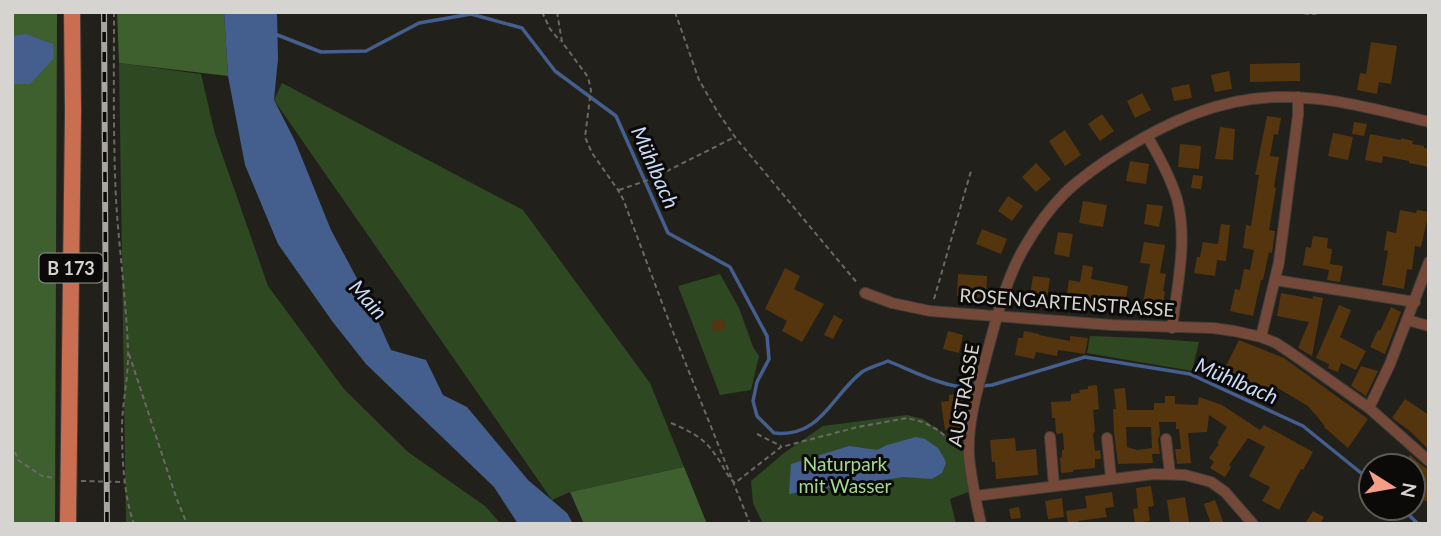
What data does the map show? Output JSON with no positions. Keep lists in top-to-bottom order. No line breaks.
{"streets":{"main road":["B 173"],"street":["ROSENGARTENSTRASSE","AUSTRASSE"]},"crossings":[["ROSENGARTENSTRASSE","AUSTRASSE"]],"water":["Mühlbach","Main"],"parks":["Naturpark mit Wasser"],"north":"right"}
